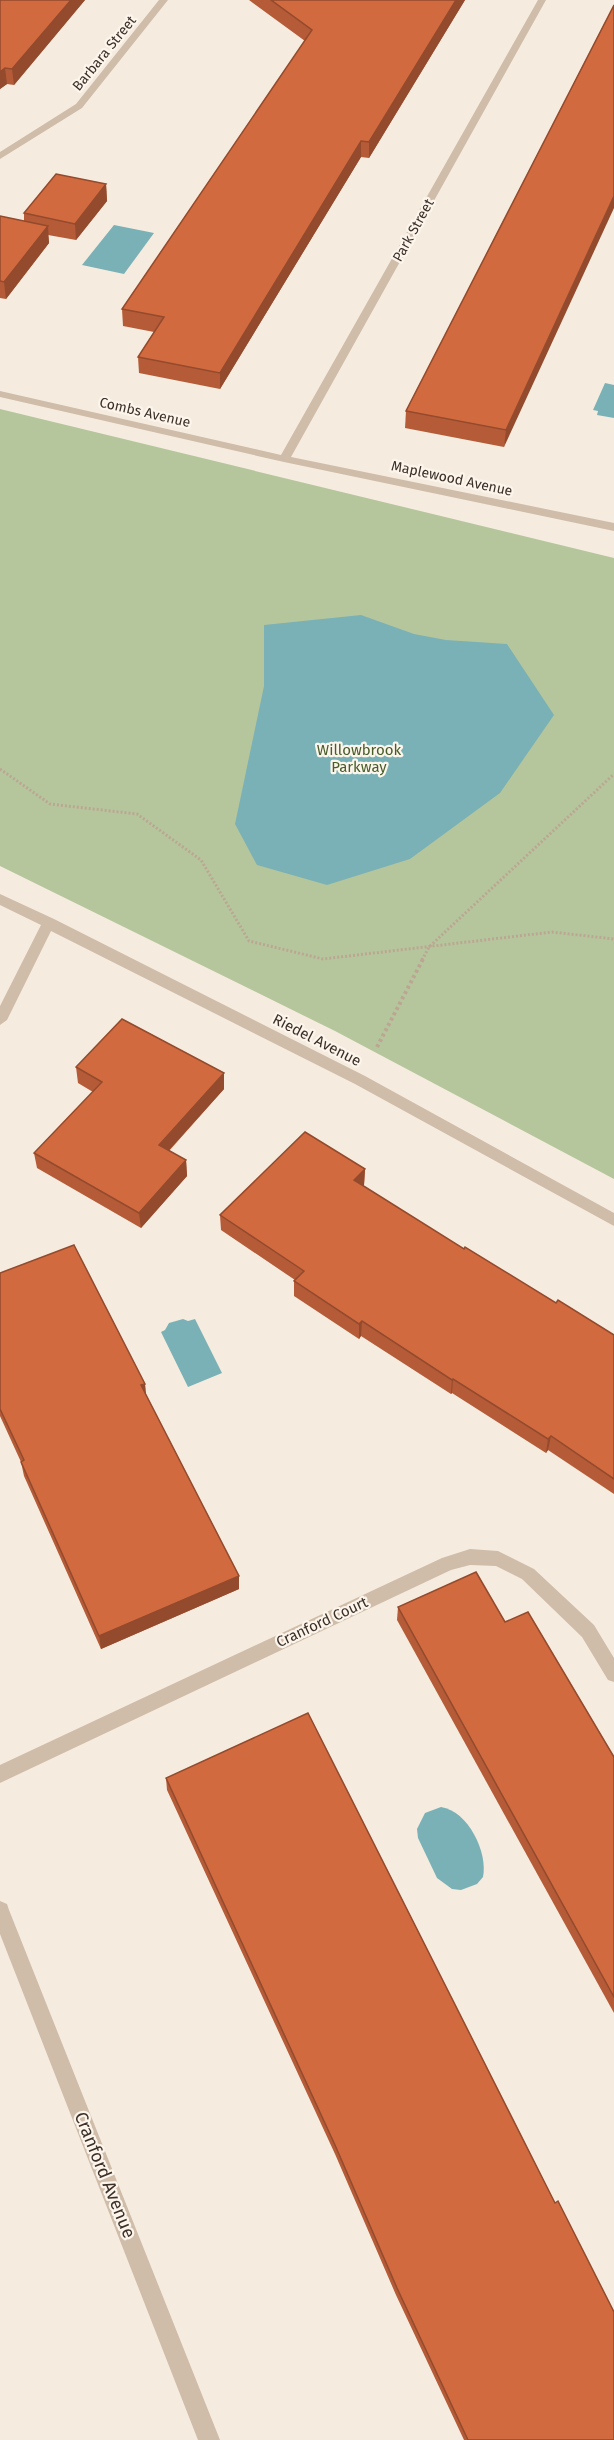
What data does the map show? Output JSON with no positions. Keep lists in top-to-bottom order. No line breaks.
{"streets":{"street":["Barbara Street","Park Street","Combs Avenue","Maplewood Avenue","Riedel Avenue","Cranford Court","Cranford Avenue"]},"crossings":[["Park Street","Combs Avenue"],["Park Street","Maplewood Avenue"],["Combs Avenue","Maplewood Avenue"]],"parks":["Willowbrook Parkway"]}
